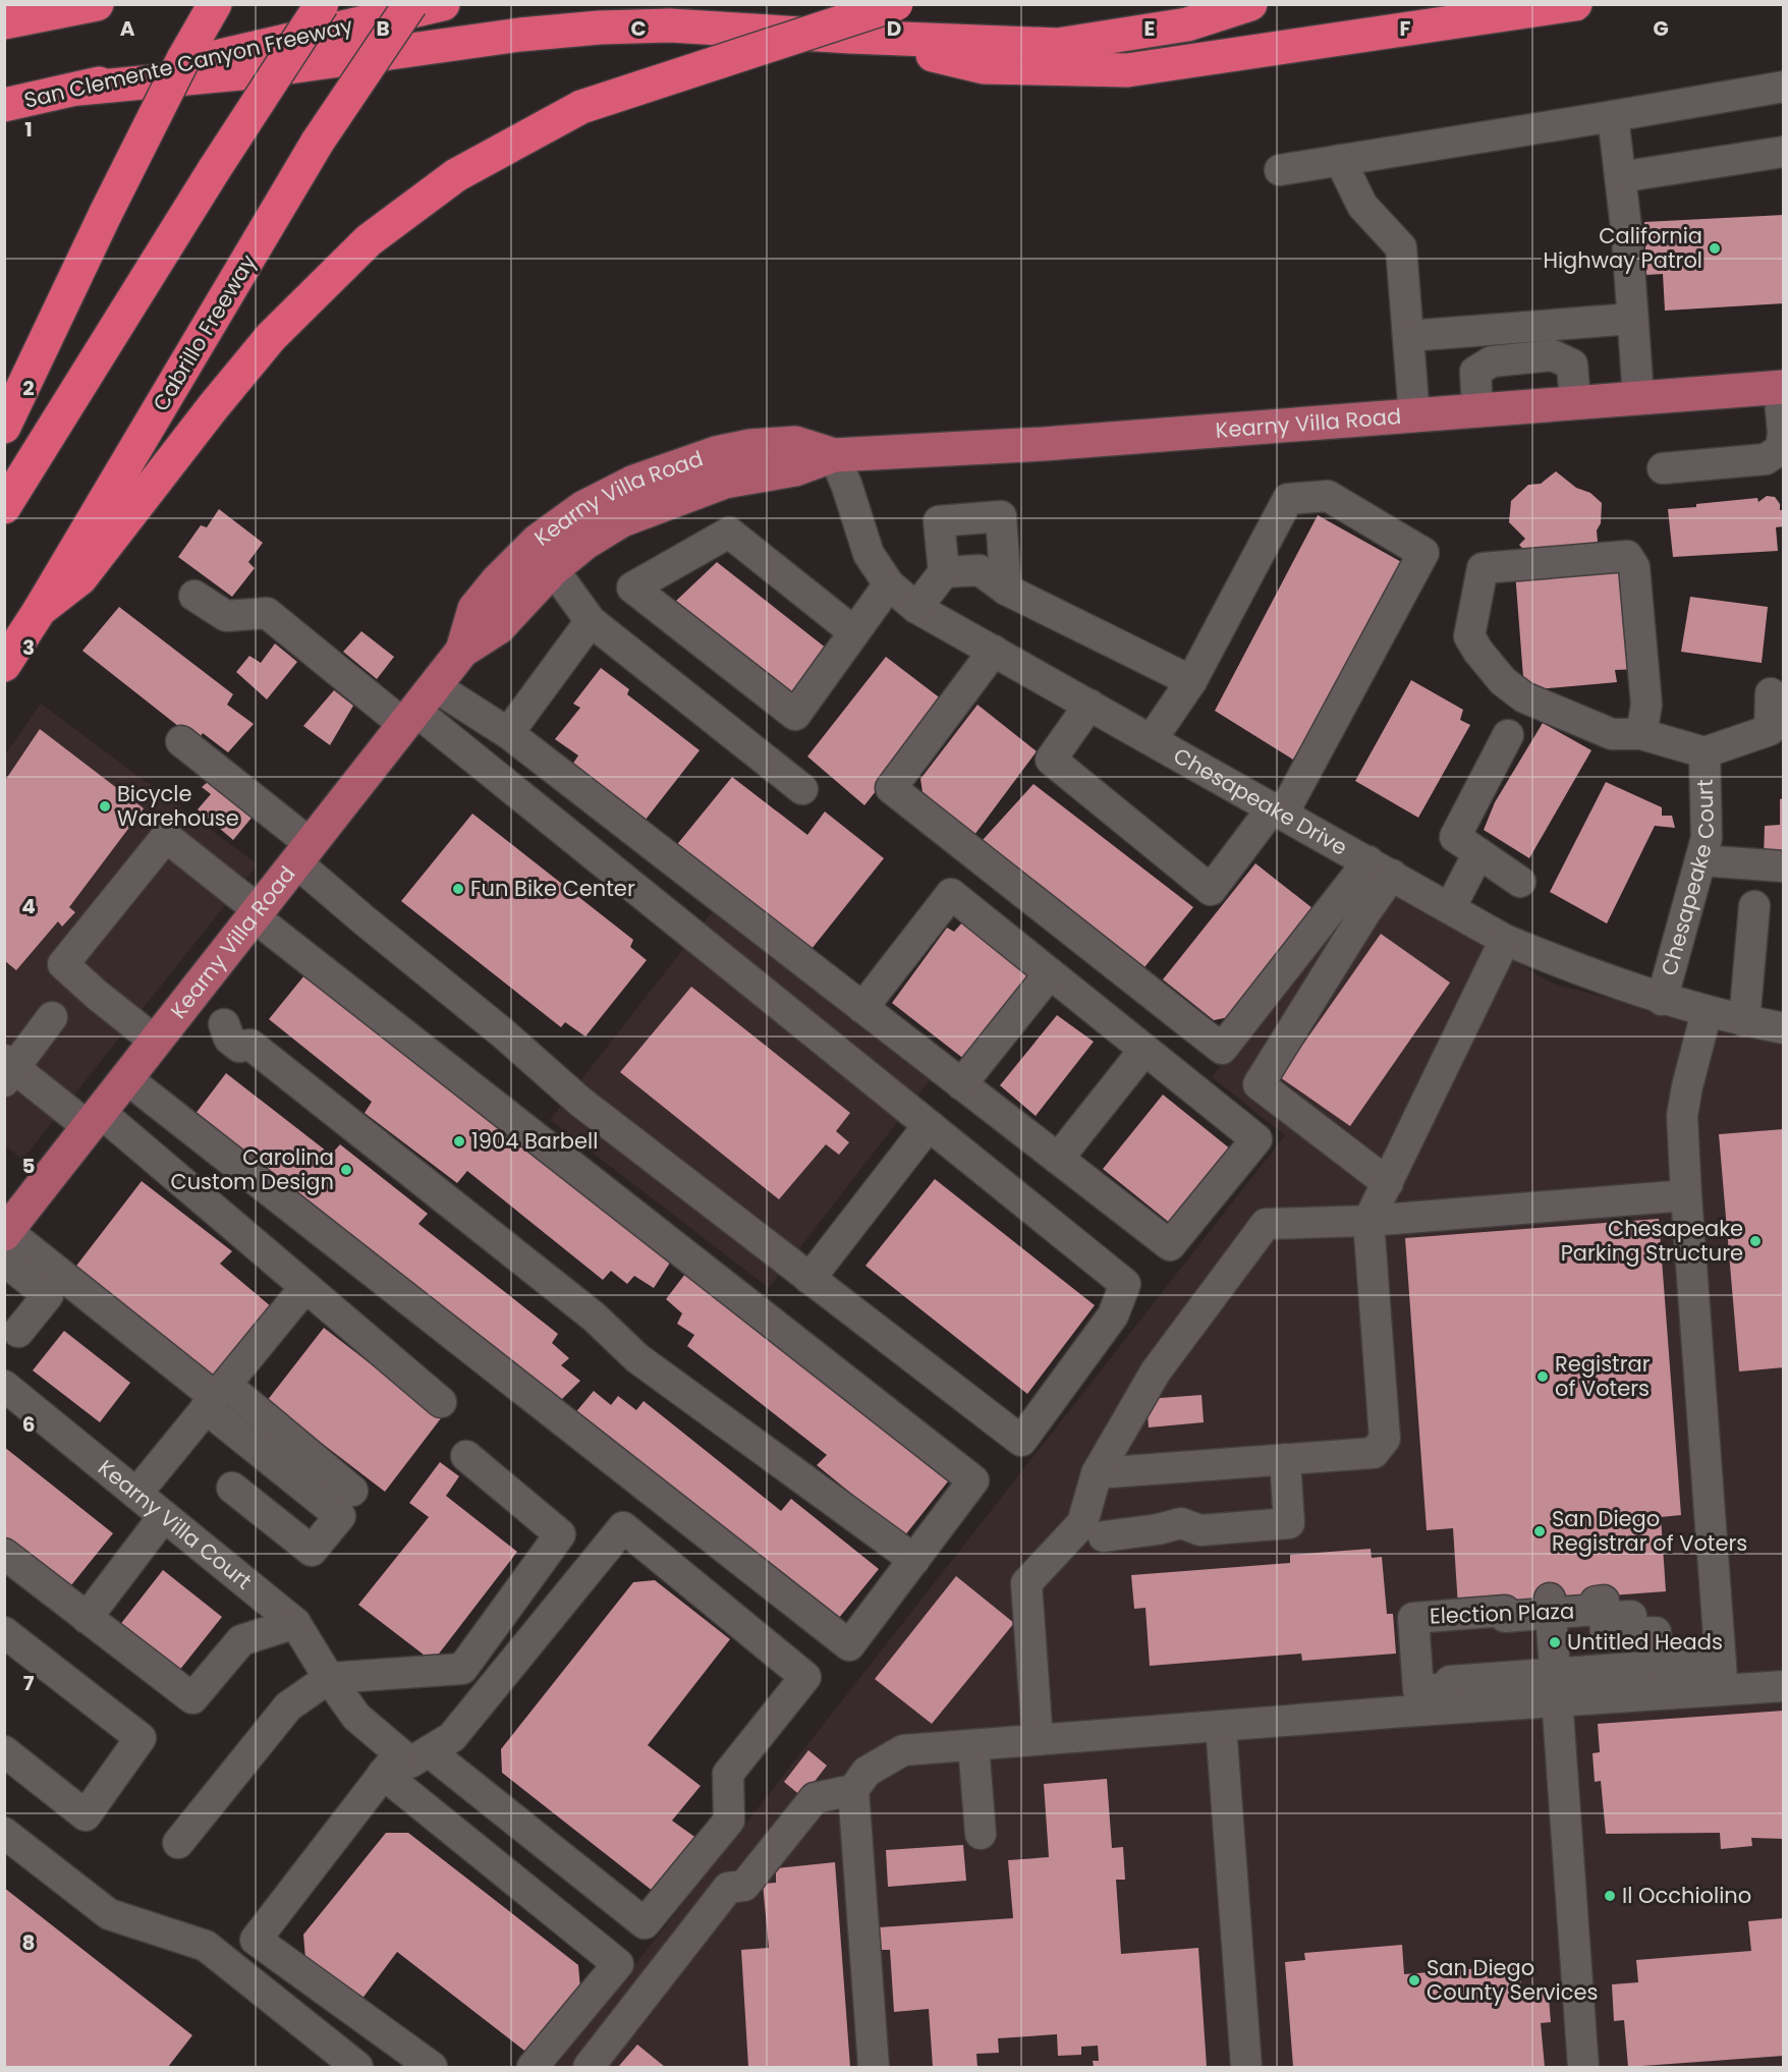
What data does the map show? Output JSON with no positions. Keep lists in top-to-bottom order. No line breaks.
{"streets":{"highway":["San Clemente Canyon Freeway","Cabrillo Freeway"],"main road":["Kearny Villa Road"],"street":["Chesapeake Drive","Chesapeake Court","Kearny Villa Court","Election Plaza"]},"crossings":[["Kearny Villa Road","Chesapeake Drive"],["Chesapeake Drive","Chesapeake Court"]],"places":["California Highway Patrol","Bicycle Warehouse","Fun Bike Center","1904 Barbell","Carolina Custom Design","Chesapeake Parking Structure","Registrar of Voters","San Diego Registrar of Voters","Untitled Heads","Il Occhiolino","San Diego County Services"],"grid":{"columns":["A","B","C","D","E","F","G"],"rows":["1","2","3","4","5","6","7","8"]}}
